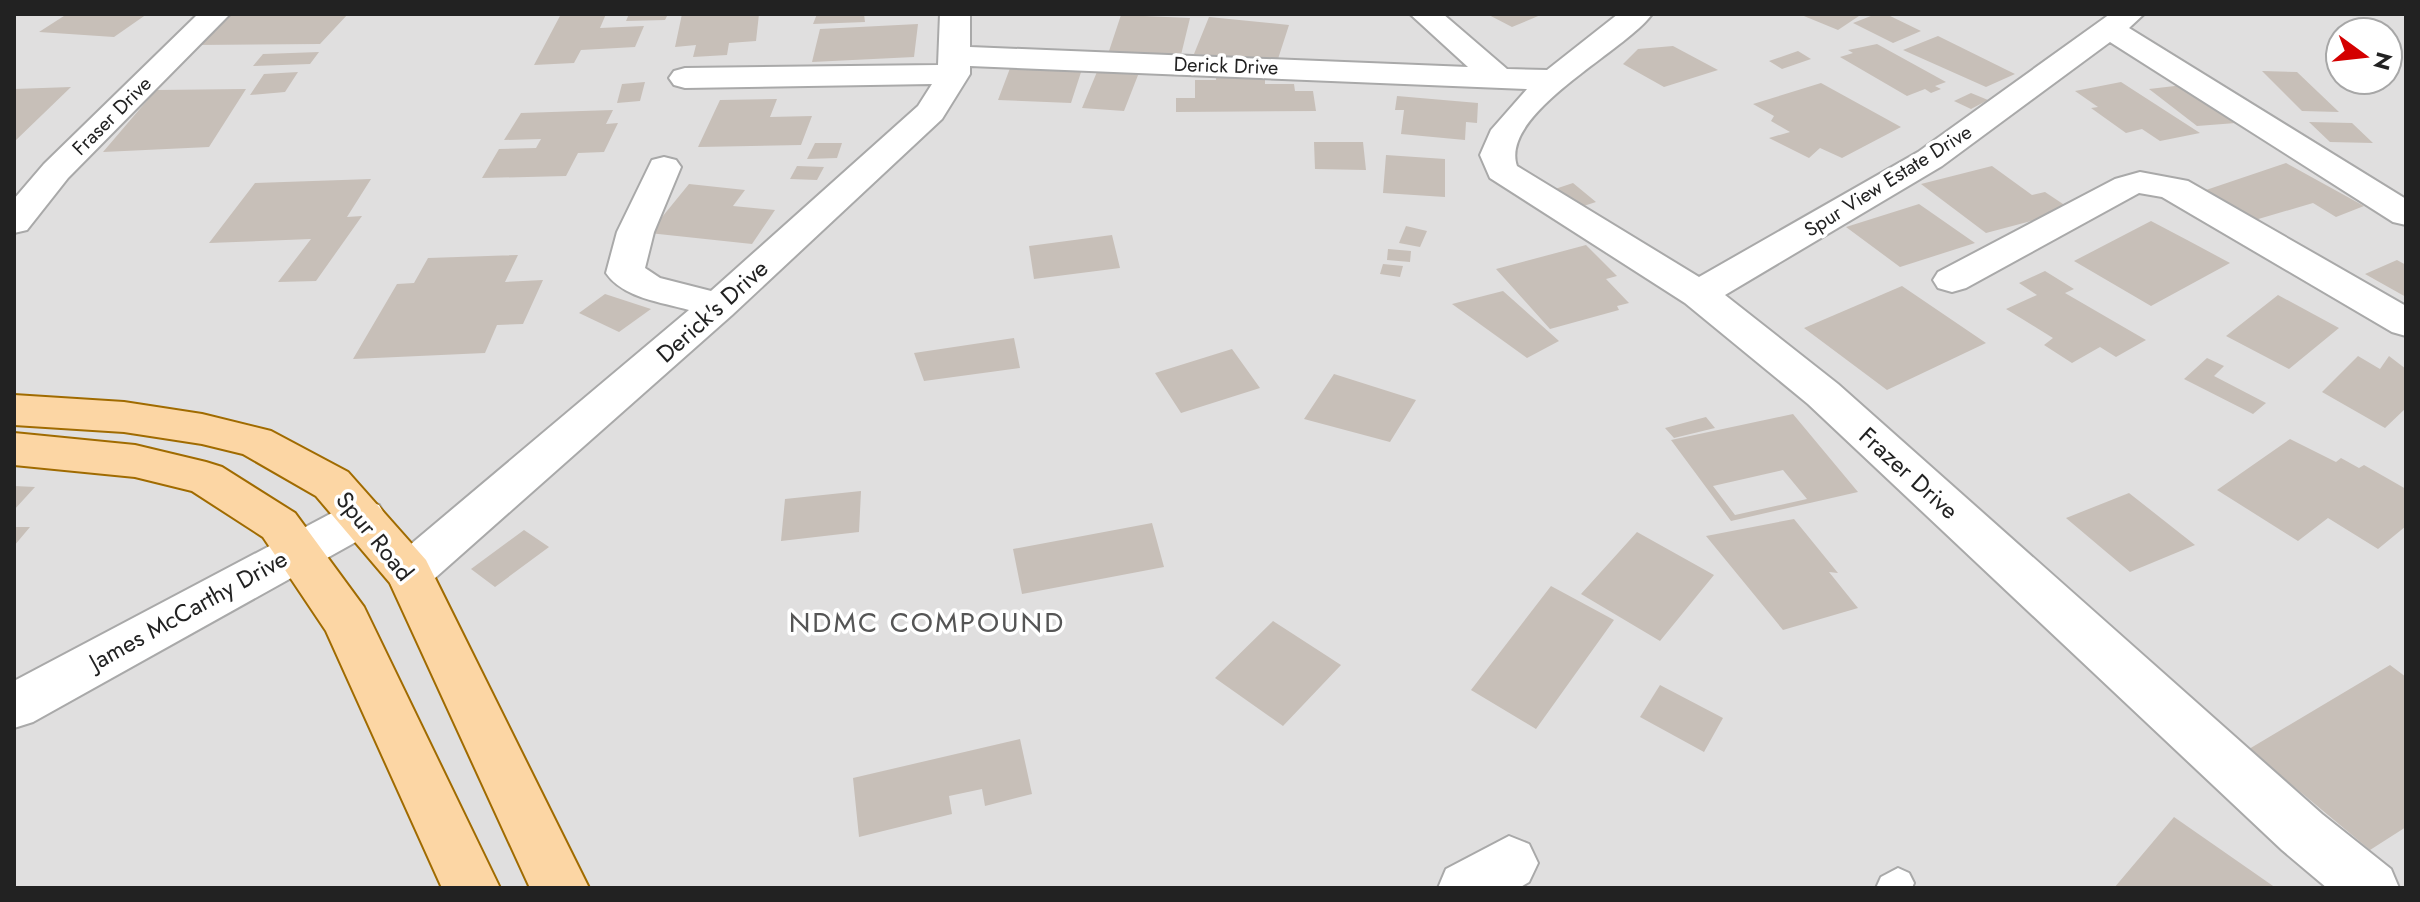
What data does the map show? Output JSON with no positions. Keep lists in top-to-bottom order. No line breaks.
{"streets":{"main road":["Spur Road"],"street":["Derick Drive","Fraser Drive","Spur View Estate Drive","Derick's Drive","Frazer Drive","James McCarthy Drive"]},"crossings":[["Derick Drive","Derick's Drive"],["Derick Drive","Frazer Drive"],["Spur View Estate Drive","Frazer Drive"],["Derick's Drive","Spur Road"],["Spur Road","James McCarthy Drive"]],"districts":["NDMC COMPOUND"],"north":"right"}
